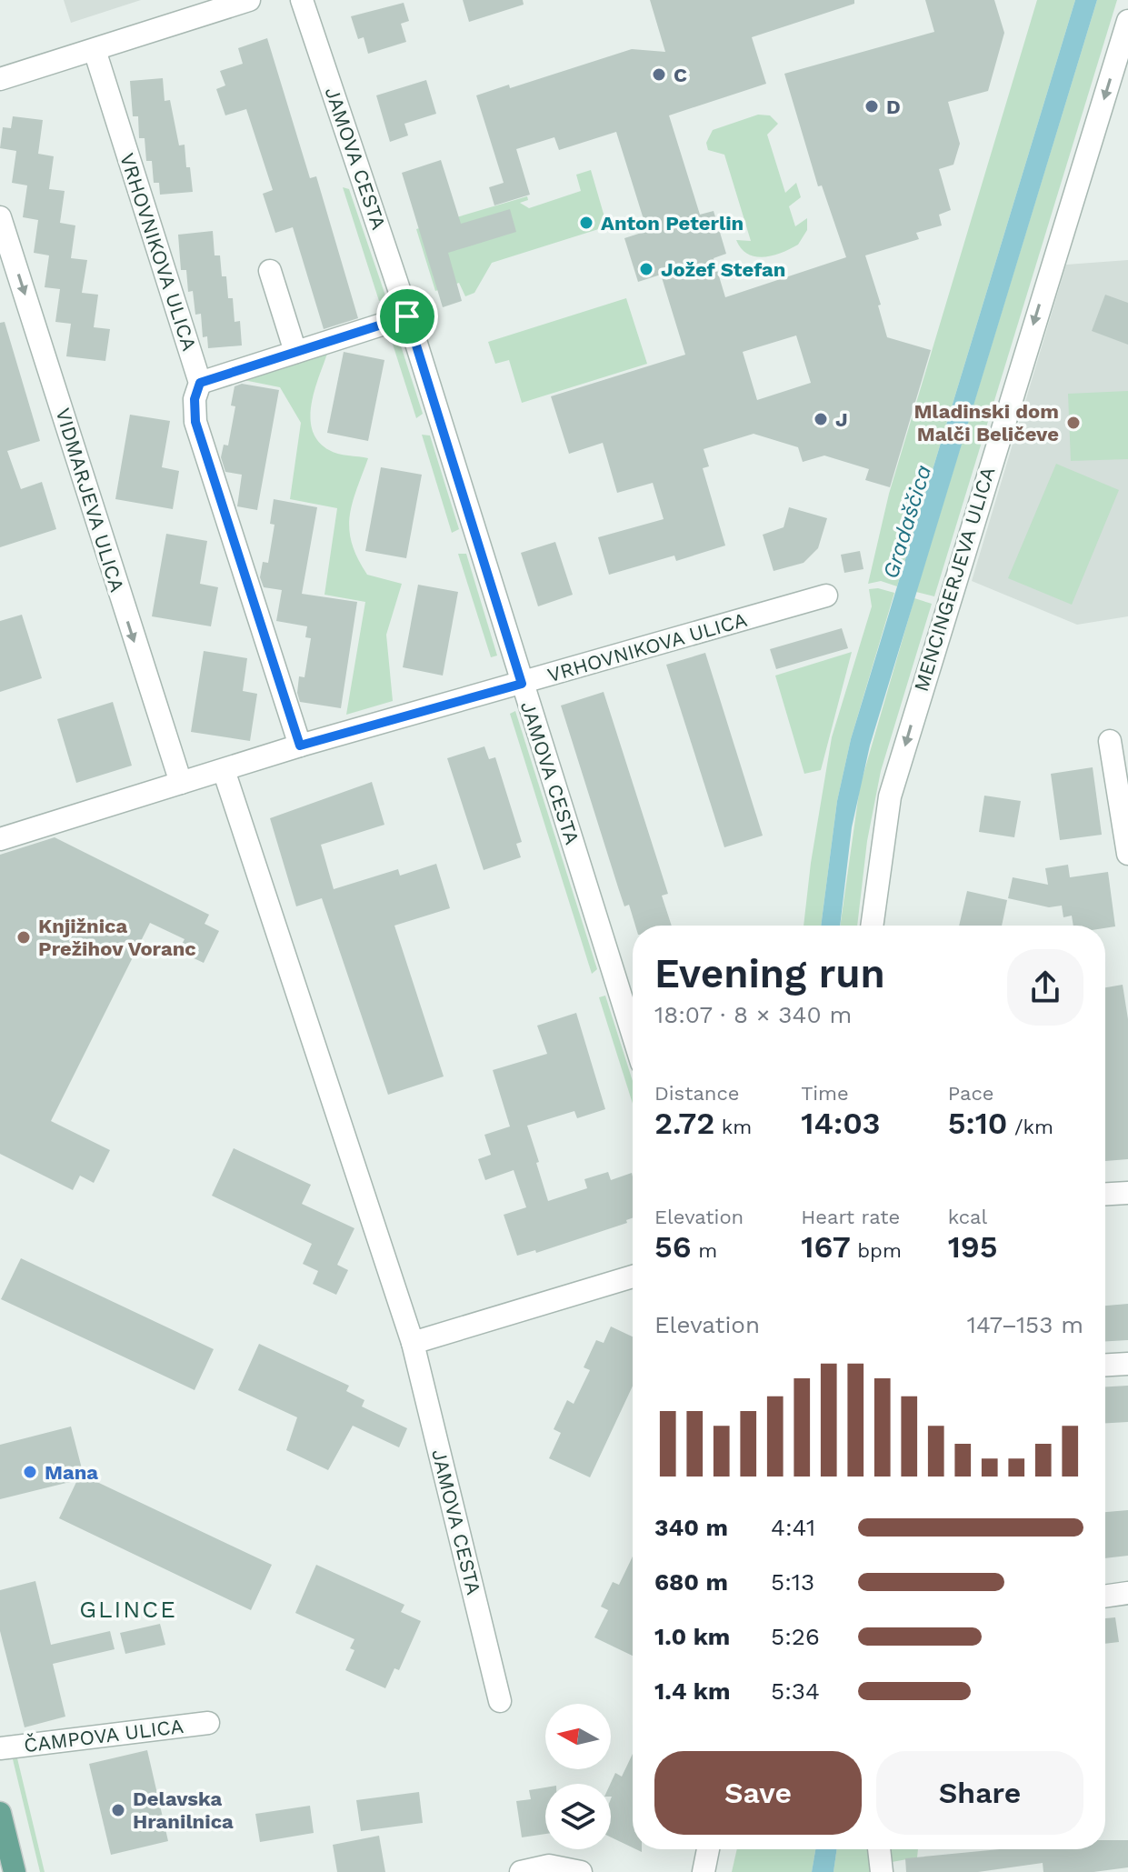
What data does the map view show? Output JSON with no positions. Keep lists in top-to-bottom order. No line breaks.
{"streets":{"street":["JAMOVA CESTA","VRHOVNIKOVA ULICA","VIDMARJEVA ULICA","MENCINGERJEVA ULICA","ČAMPOVA ULICA"]},"crossings":[["JAMOVA CESTA","VRHOVNIKOVA ULICA"],["VRHOVNIKOVA ULICA","VIDMARJEVA ULICA"]],"one_way":["VIDMARJEVA ULICA","MENCINGERJEVA ULICA"],"districts":["GLINCE"],"water":["Gradaščica"],"places":["C","D","Anton Peterlin","Jožef Stefan","J","Mladinski dom Malči Beličeve","Knjižnica Prežihov Voranc","Mana","Delavska Hranilnica"],"north":"left","page":{"heading":["Evening run","18:07 · 8 × 340 m"],"stats":[["Distance","2.72 km"],["Time","14:03"],["Pace","5:10 /km"],["Elevation","56 m"],["Heart rate","167 bpm"],["kcal","195"]],"chart":["Elevation","147–153 m"],"list":[{"name":"340 m","note":"4:41"},{"name":"680 m","note":"5:13"},{"name":"1.0 km","note":"5:26"},{"name":"1.4 km","note":"5:34"}],"buttons":["Save","Share"]}}
